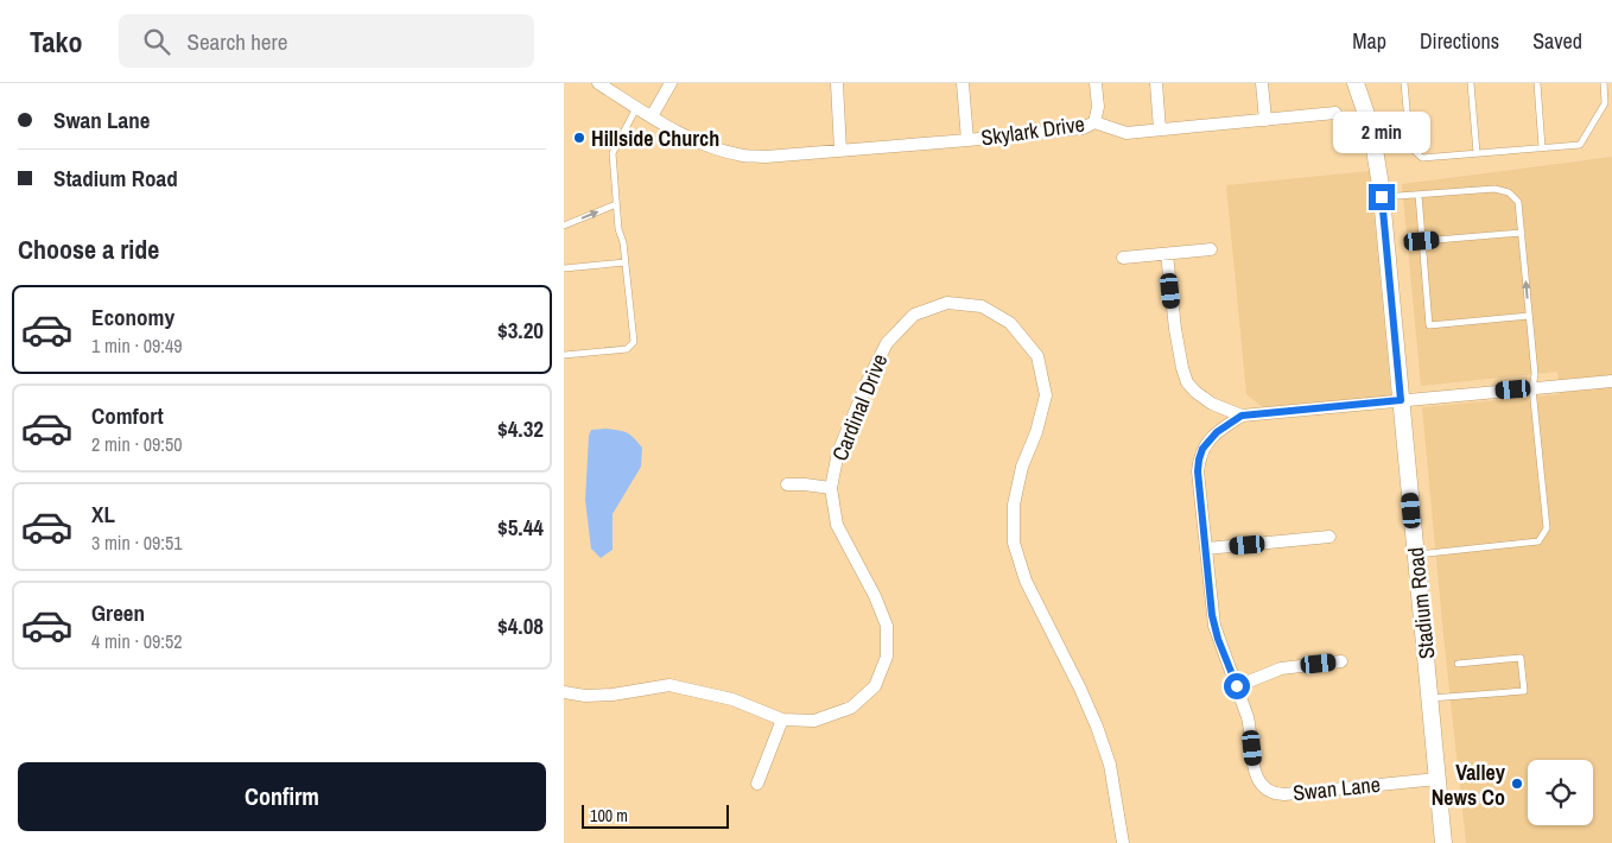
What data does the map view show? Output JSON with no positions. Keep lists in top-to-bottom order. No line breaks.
{"streets":{"street":["Skylark Drive","Cardinal Drive","Stadium Road","Swan Lane"]},"crossings":[["Stadium Road","Swan Lane"]],"places":["Hillside Church","Valley News Co"],"scale_bar":"100 m","page":{"header":"Tako","search":"Search here","nav":["Map","Directions","Saved"],"banner":["Swan Lane","Stadium Road"],"bubble":"2 min","heading":"Choose a ride","list":[{"name":"Economy","note":"1 min · 09:49","value":"$3.20"},{"name":"Comfort","note":"2 min · 09:50","value":"$4.32"},{"name":"XL","note":"3 min · 09:51","value":"$5.44"},{"name":"Green","note":"4 min · 09:52","value":"$4.08"}],"buttons":"Confirm","scale":"100 m"}}
